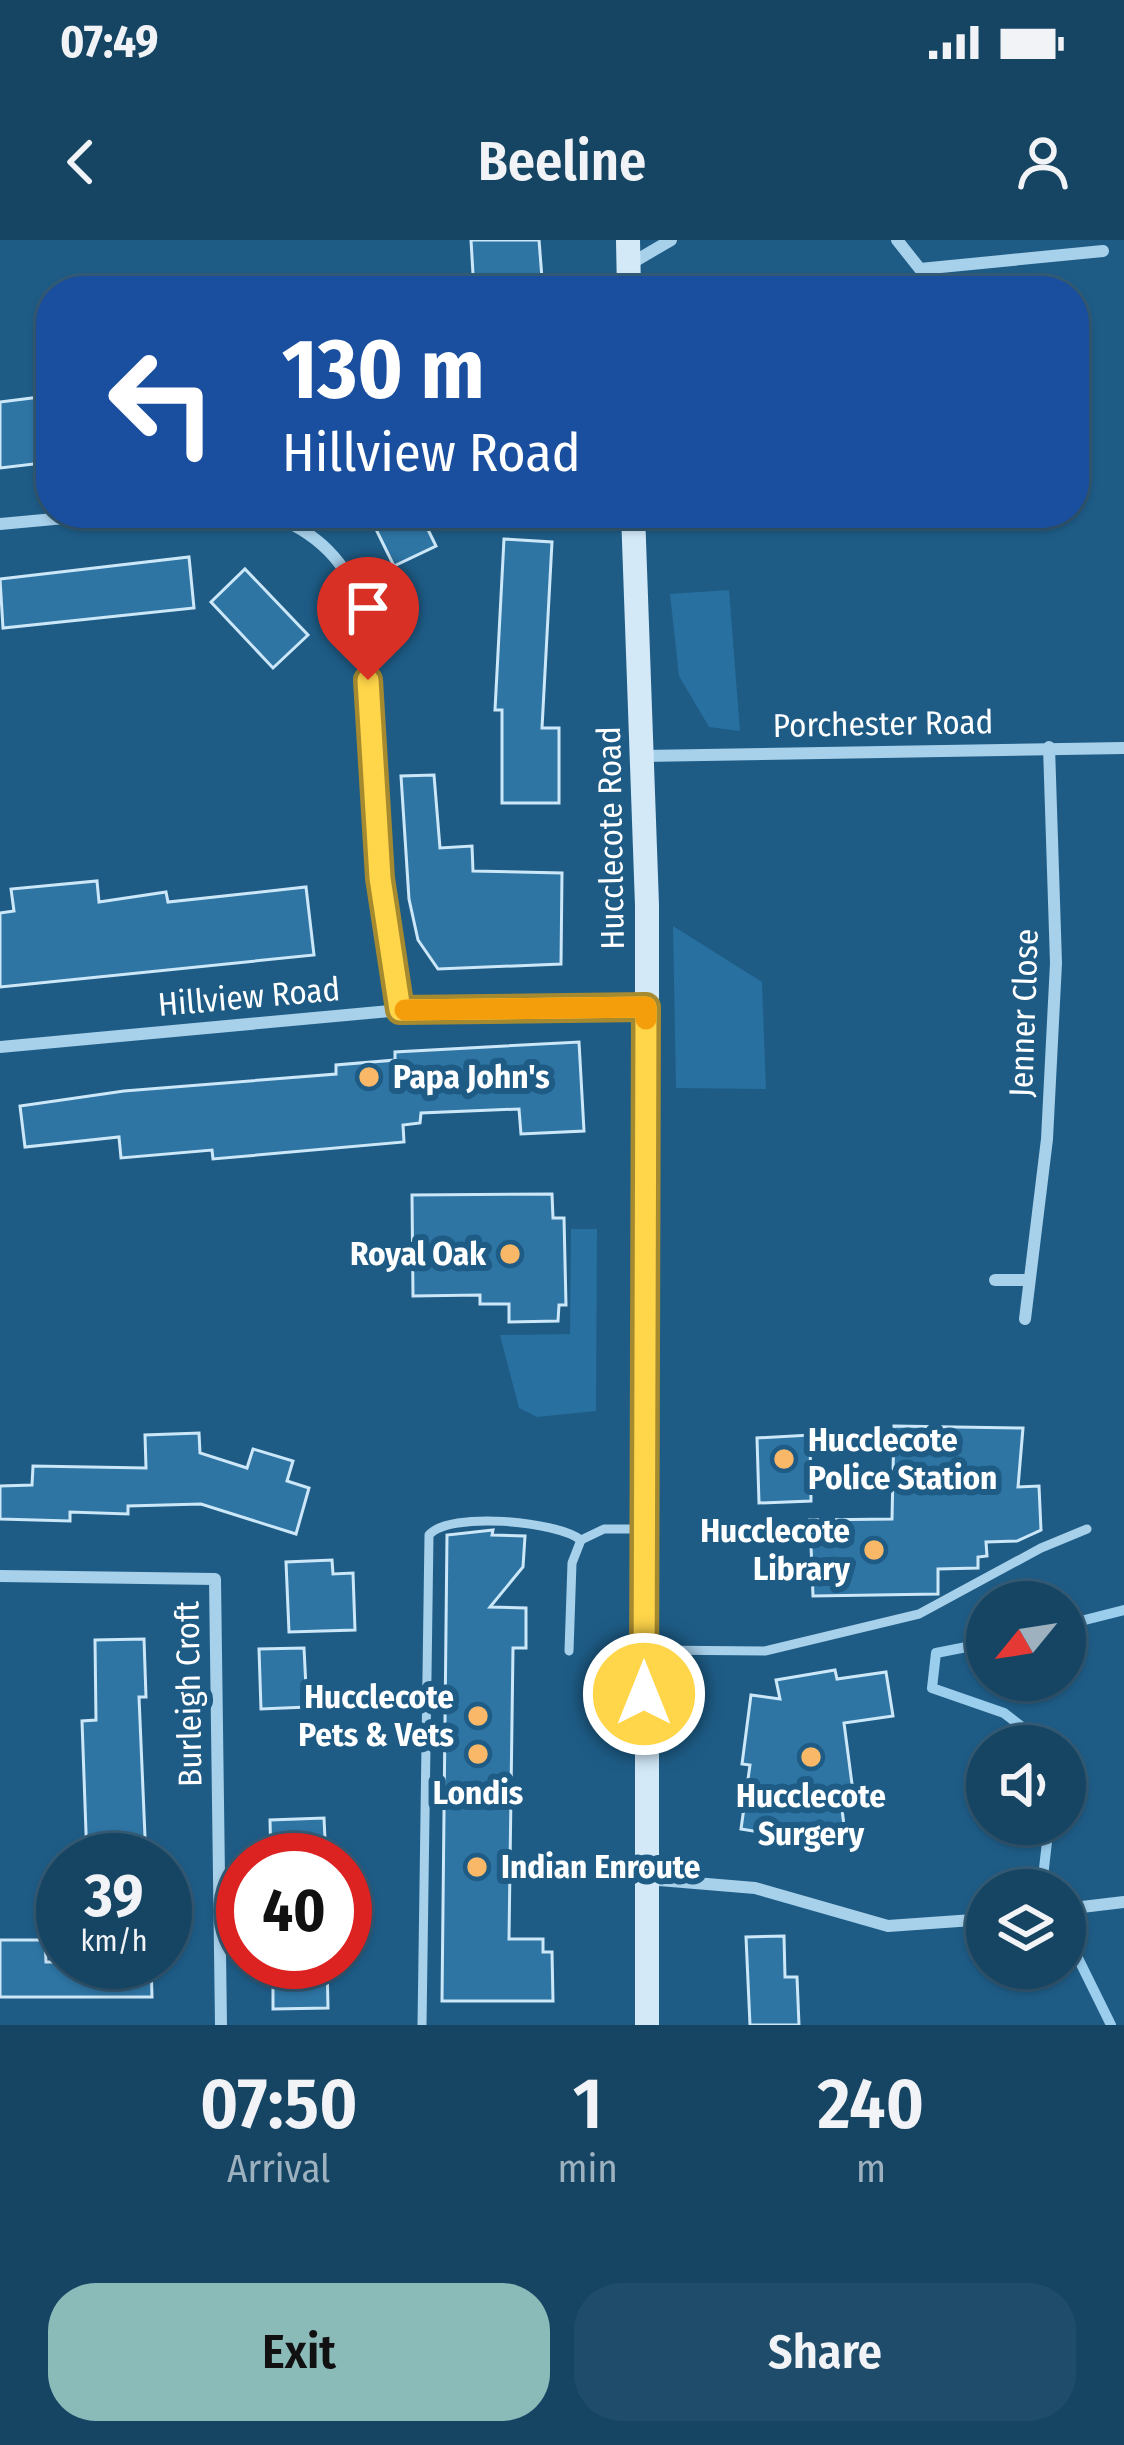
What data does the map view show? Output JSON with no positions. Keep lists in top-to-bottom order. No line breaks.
{"streets":{"street":["Porchester Road","Hucclecote Road","Hillview Road","Jenner Close","Burleigh Croft"]},"crossings":[["Porchester Road","Hucclecote Road"],["Porchester Road","Jenner Close"],["Hucclecote Road","Hillview Road"]],"places":["Papa John's","Royal Oak","Hucclecote Police Station","Hucclecote Library","Hucclecote Pets & Vets","Londis","Hucclecote Surgery","Indian Enroute"],"north":"bottom left","page":{"status":"07:49","header":"Beeline","turn":["130 m","Hillview Road"],"speed":"39 km/h","limit":"40","eta":["07:50","Arrival","1","min","240","m"],"buttons":["Exit","Share"]}}
